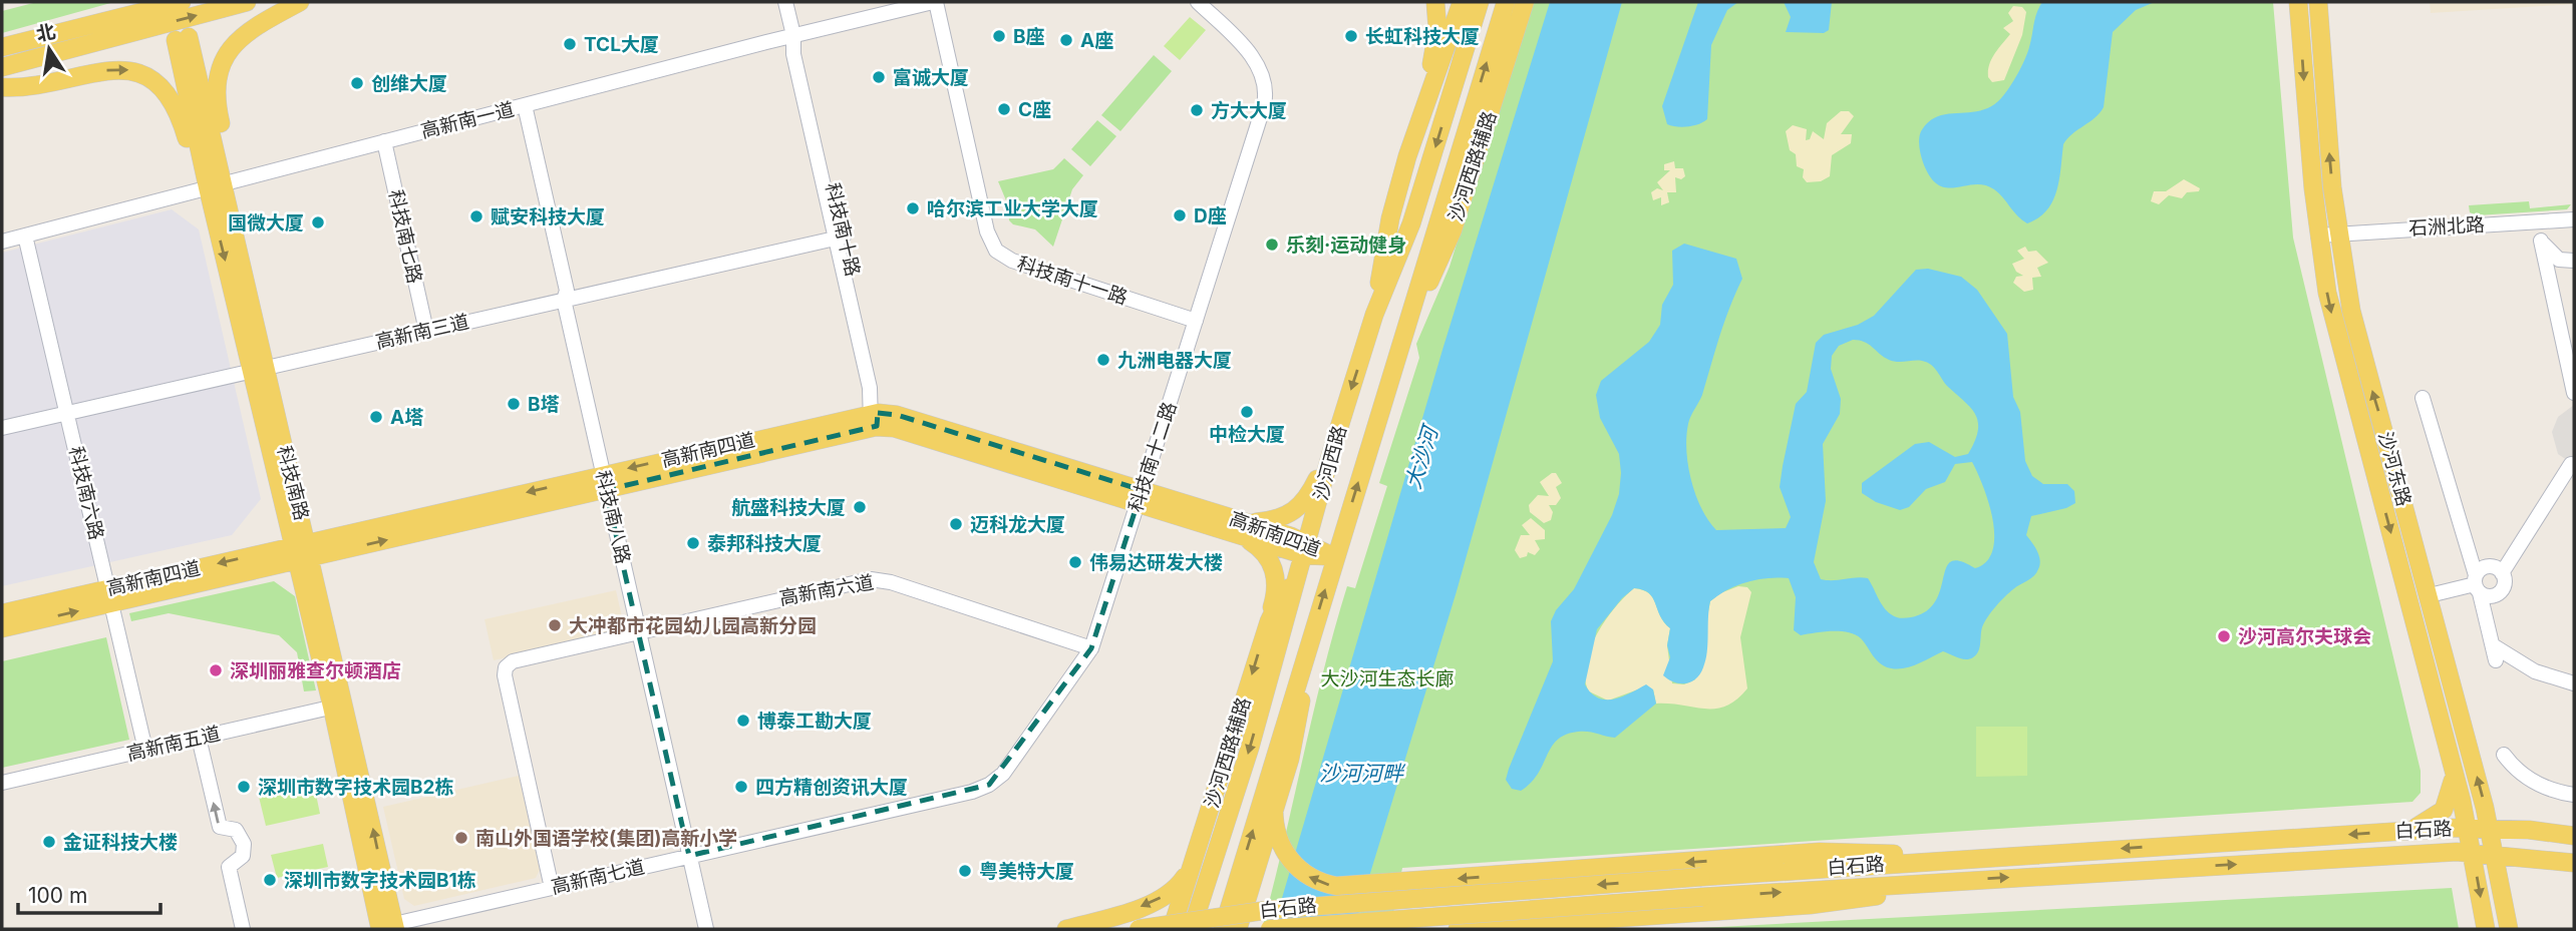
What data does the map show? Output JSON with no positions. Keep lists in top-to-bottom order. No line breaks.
{"streets":{"main road":["沙河西路辅路","高新南四道","沙河西路","沙河东路","科技南路","白石路"],"street":["高新南一道","石洲北路","科技南十路","科技南七路","科技南十一路","高新南三道","科技南十二路","科技南六路","科技南八路","高新南六道","高新南五道","高新南七道"]},"crossings":[["高新南一道","科技南十路"],["高新南一道","科技南七路"],["高新南一道","科技南十一路"],["高新南一道","科技南路"],["高新南一道","科技南六路"],["高新南一道","科技南八路"],["沙河西路辅路","沙河西路"],["石洲北路","沙河东路"],["科技南十路","高新南三道"],["科技南十路","高新南四道"],["科技南七路","高新南三道"],["科技南十一路","科技南十二路"],["高新南三道","科技南路"],["高新南三道","科技南六路"],["高新南三道","科技南八路"],["高新南四道","科技南十二路"],["高新南四道","沙河西路"],["高新南四道","科技南路"],["高新南四道","科技南六路"],["高新南四道","科技南八路"],["科技南十二路","高新南六道"],["科技南十二路","高新南七道"],["沙河东路","白石路"],["科技南路","高新南五道"],["科技南路","高新南七道"],["科技南六路","高新南五道"],["科技南八路","高新南六道"],["科技南八路","高新南七道"],["高新南六道","高新南七道"]],"water":["大沙河","沙河河畔"],"parks":["大沙河生态长廊"],"places":["B座","长虹科技大厦","A座","TCL大厦","富诚大厦","创维大厦","C座","方大大厦","哈尔滨工业大学大厦","D座","赋安科技大厦","国微大厦","乐刻·运动健身","九洲电器大厦","B塔","中检大厦","A塔","航盛科技大厦","迈科龙大厦","泰邦科技大厦","伟易达研发大楼","大冲都市花园幼儿园高新分园","沙河高尔夫球会","深圳丽雅查尔顿酒店","博泰工勘大厦","深圳市数字技术园B2栋","四方精创资讯大厦","南山外国语学校(集团)高新小学","金证科技大楼","粤美特大厦","深圳市数字技术园B1栋"],"scale_bar":"100 m","north":"top"}
